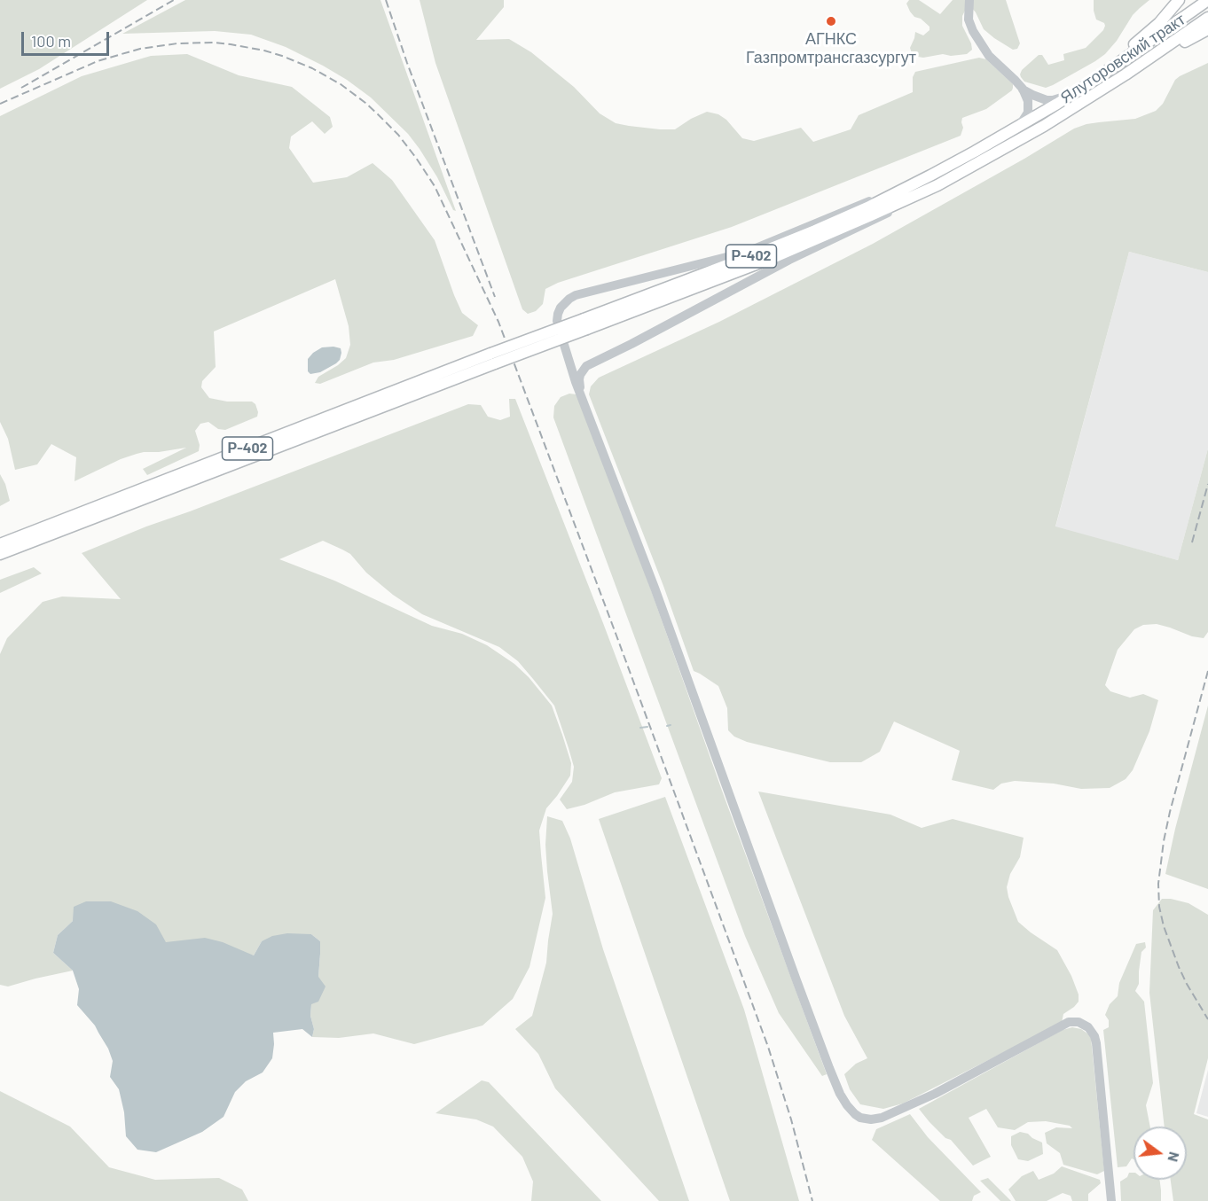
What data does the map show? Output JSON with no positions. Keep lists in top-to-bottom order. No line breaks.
{"streets":{"main road":["Ялуторовский тракт","Р-402"]},"crossings":[["Ялуторовский тракт","Р-402"]],"places":["АГНКС Газпромтрансгазсургут"],"scale_bar":"100 m","north":"right"}
